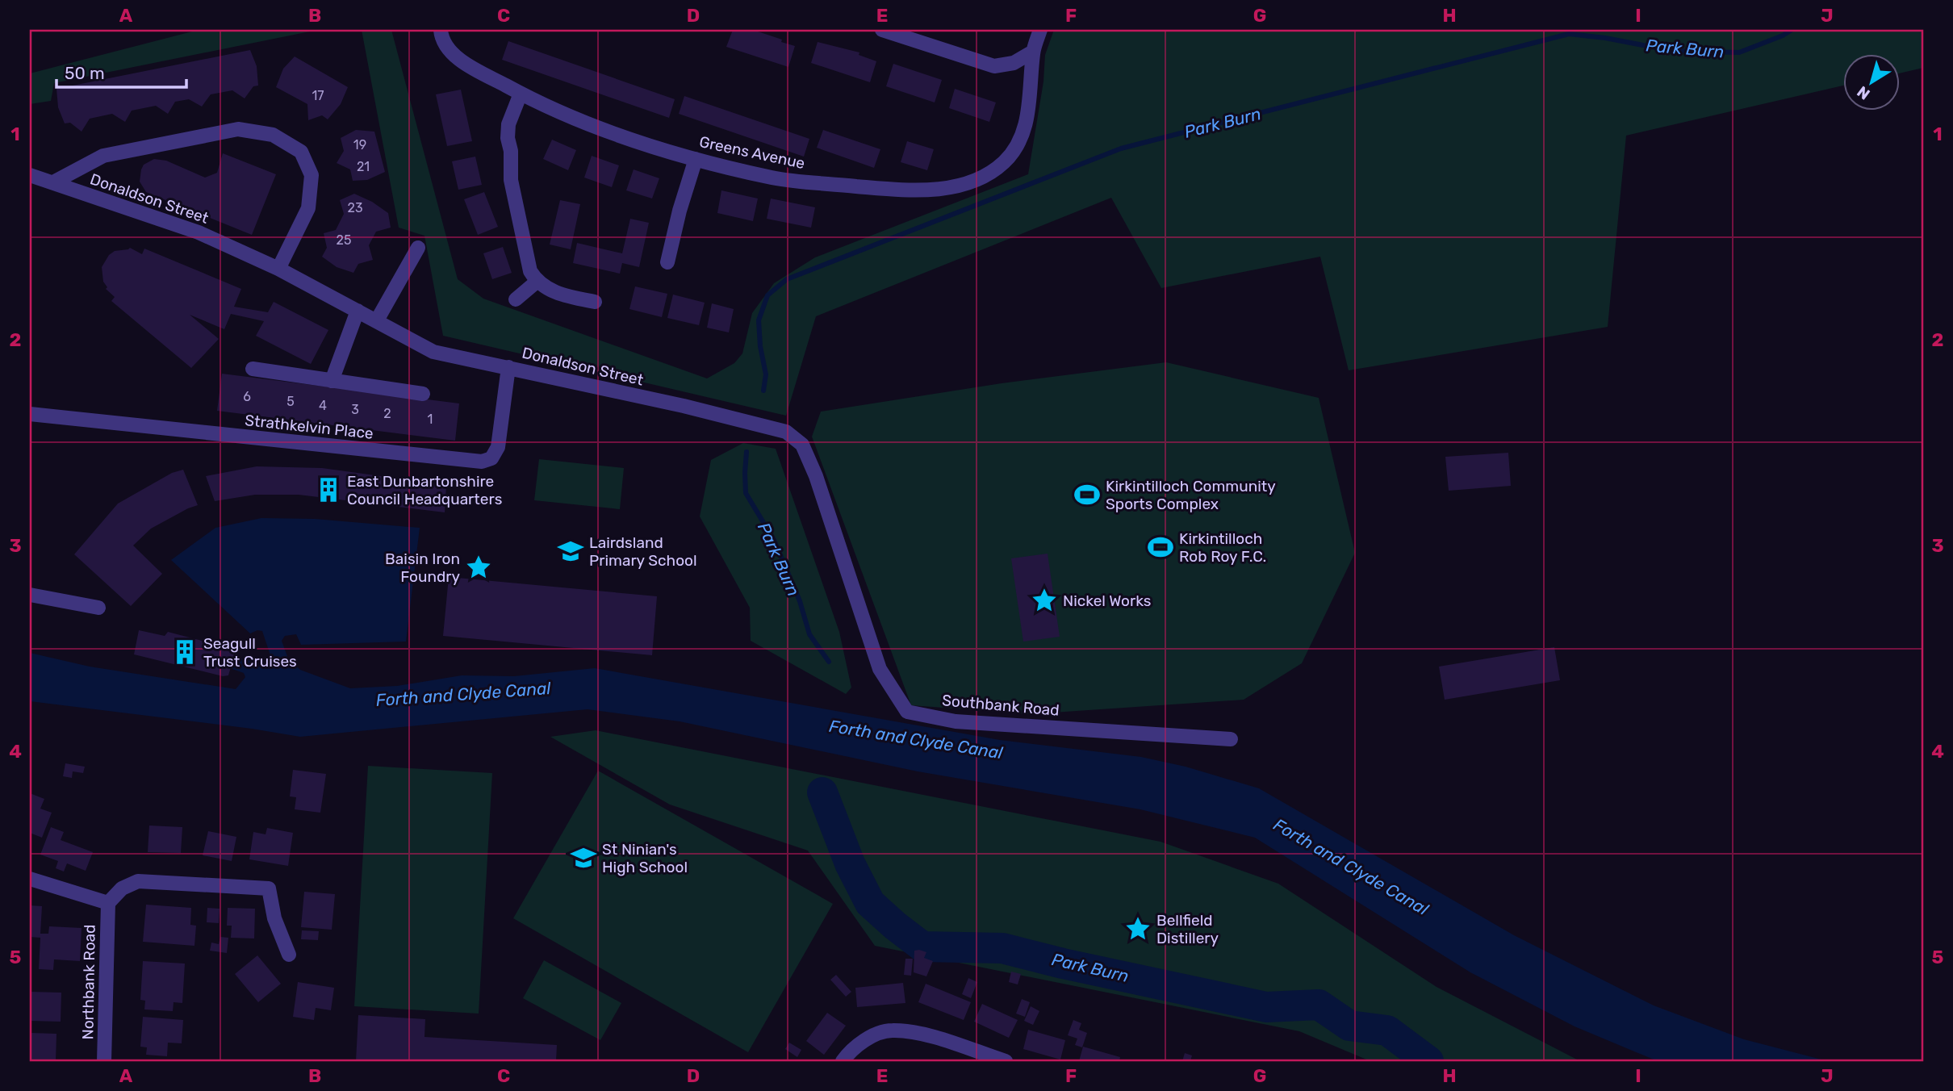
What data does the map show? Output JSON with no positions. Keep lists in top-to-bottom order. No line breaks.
{"streets":{"street":["Greens Avenue","Donaldson Street","Strathkelvin Place","Southbank Road","Northbank Road"]},"crossings":[["Donaldson Street","Strathkelvin Place"],["Donaldson Street","Southbank Road"]],"water":["Park Burn","Forth and Clyde Canal"],"places":{"building":["East Dunbartonshire Council Headquarters","Seagull Trust Cruises"],"sports":["Kirkintilloch Community Sports Complex","Kirkintilloch Rob Roy F.C."],"school or university":["Lairdsland Primary School","St Ninian's High School"],"place":["Baisin Iron Foundry","Nickel Works","Bellfield Distillery"]},"house_numbers":["17","19","21","23","25","6","5","4","3","2","1"],"scale_bar":"50 m","north":"bottom left","grid":{"columns":["A","B","C","D","E","F","G","H","I","J"],"rows":["1","2","3","4","5"]}}
